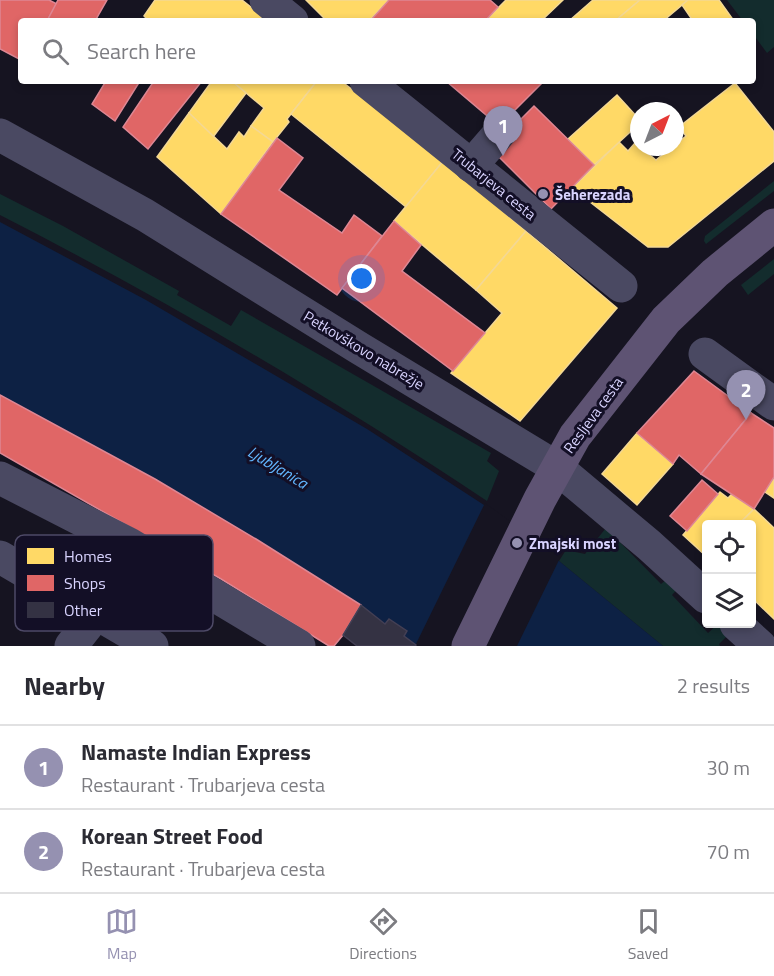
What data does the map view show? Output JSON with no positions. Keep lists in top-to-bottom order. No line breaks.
{"streets":{"main road":["Resljeva cesta"],"street":["Trubarjeva cesta","Petkovškovo nabrežje"]},"crossings":[["Petkovškovo nabrežje","Resljeva cesta"]],"water":["Ljubljanica"],"places":["Šeherezada","Zmajski most"],"legend":["Homes","Shops","Other"],"north":"top right","page":{"search":"Search here","pins":["1","2"],"heading":["Nearby","2 results"],"list":[{"mark":"1","name":"Namaste Indian Express","note":"Restaurant · Trubarjeva cesta","value":"30 m"},{"mark":"2","name":"Korean Street Food","note":"Restaurant · Trubarjeva cesta","value":"70 m"}],"nav":["Map","Directions","Saved"]}}
